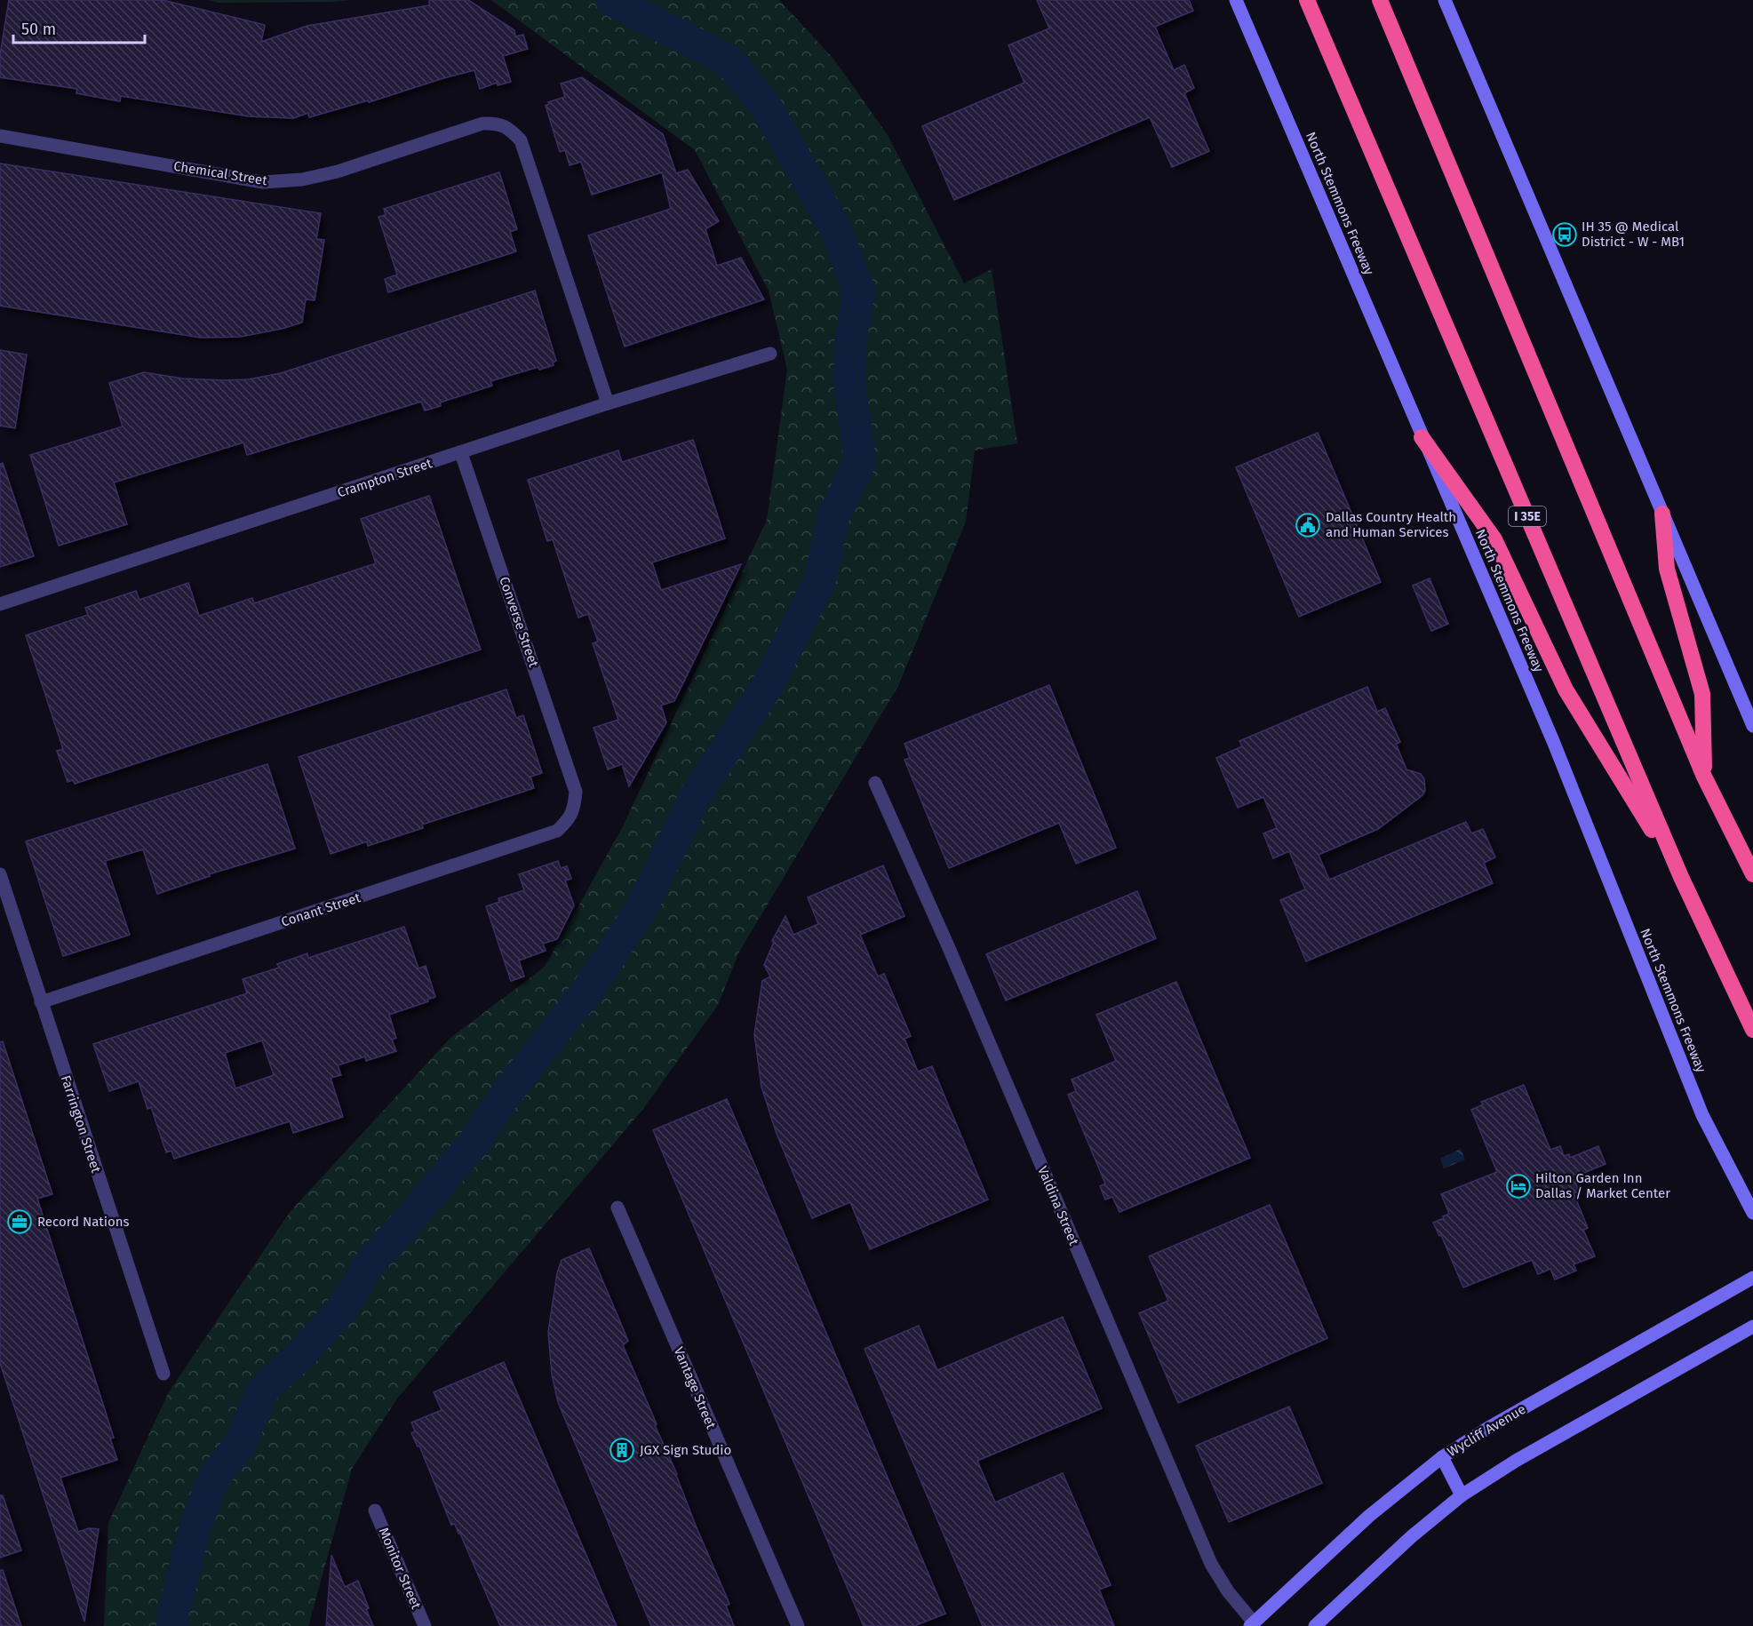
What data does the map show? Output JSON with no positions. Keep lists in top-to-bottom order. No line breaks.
{"streets":{"highway":["I 35E"],"main road":["North Stemmons Freeway","Wycliff Avenue"],"street":["Chemical Street","Crampton Street","Converse Street","Conant Street","Farrington Street","Valdina Street","Vantage Street","Monitor Street"]},"crossings":[["Chemical Street","Crampton Street"],["Crampton Street","Converse Street"],["Converse Street","Conant Street"],["Conant Street","Farrington Street"],["Valdina Street","Wycliff Avenue"]],"places":{"bus stop":["IH 35 @ Medical District - W - MB1"],"public building":["Dallas Country Health and Human Services"],"hotel":["Hilton Garden Inn Dallas / Market Center"],"office":["Record Nations"],"building":["JGX Sign Studio"]},"scale_bar":"50 m"}
